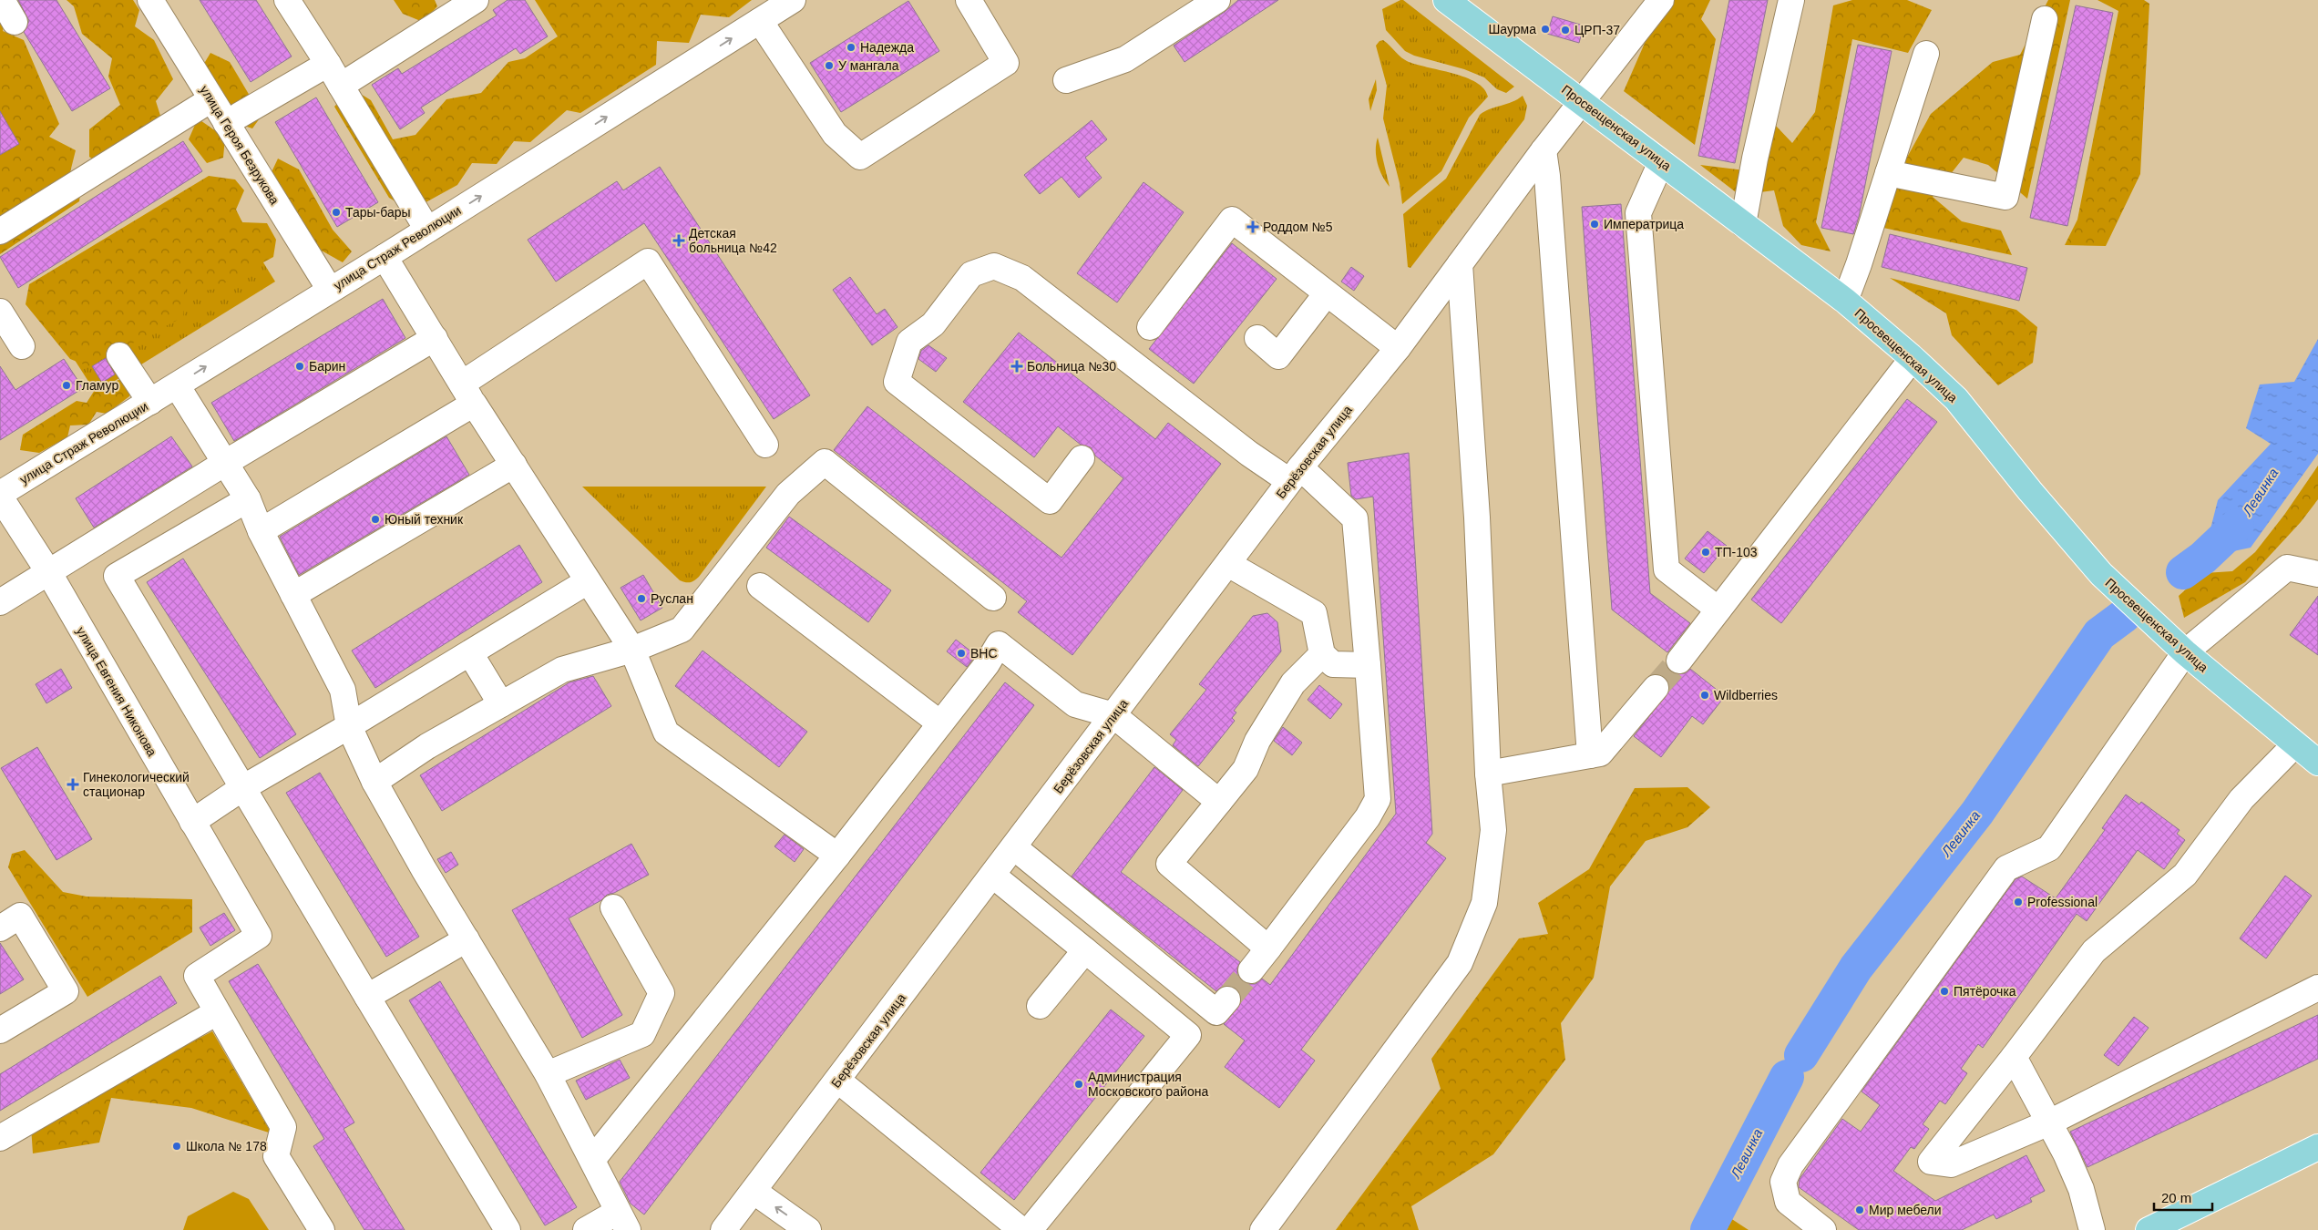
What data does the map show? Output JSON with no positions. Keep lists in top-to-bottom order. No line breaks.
{"streets":{"main road":["Просвещенская улица"],"street":["улица Героя Безрукова","улица Страж Революции","Берёзовская улица","улица Евгения Никонова"]},"crossings":[["Просвещенская улица","Берёзовская улица"],["улица Героя Безрукова","улица Страж Революции"],["улица Страж Революции","улица Евгения Никонова"]],"water":["Левинка"],"places":{"other":["Шаурма","ЦРП-37","Надежда","У мангала","Тары-бары","Императрица","Барин","Гламур","Юный техник","ТП-103","Руслан","ВНС","Wildberries","Professional","Пятёрочка","Администрация Московского района","Школа № 178","Мир мебели"],"health":["Роддом №5","Детская больница №42","Больница №30","Гинекологический стационар"]},"scale_bar":"20 m"}
